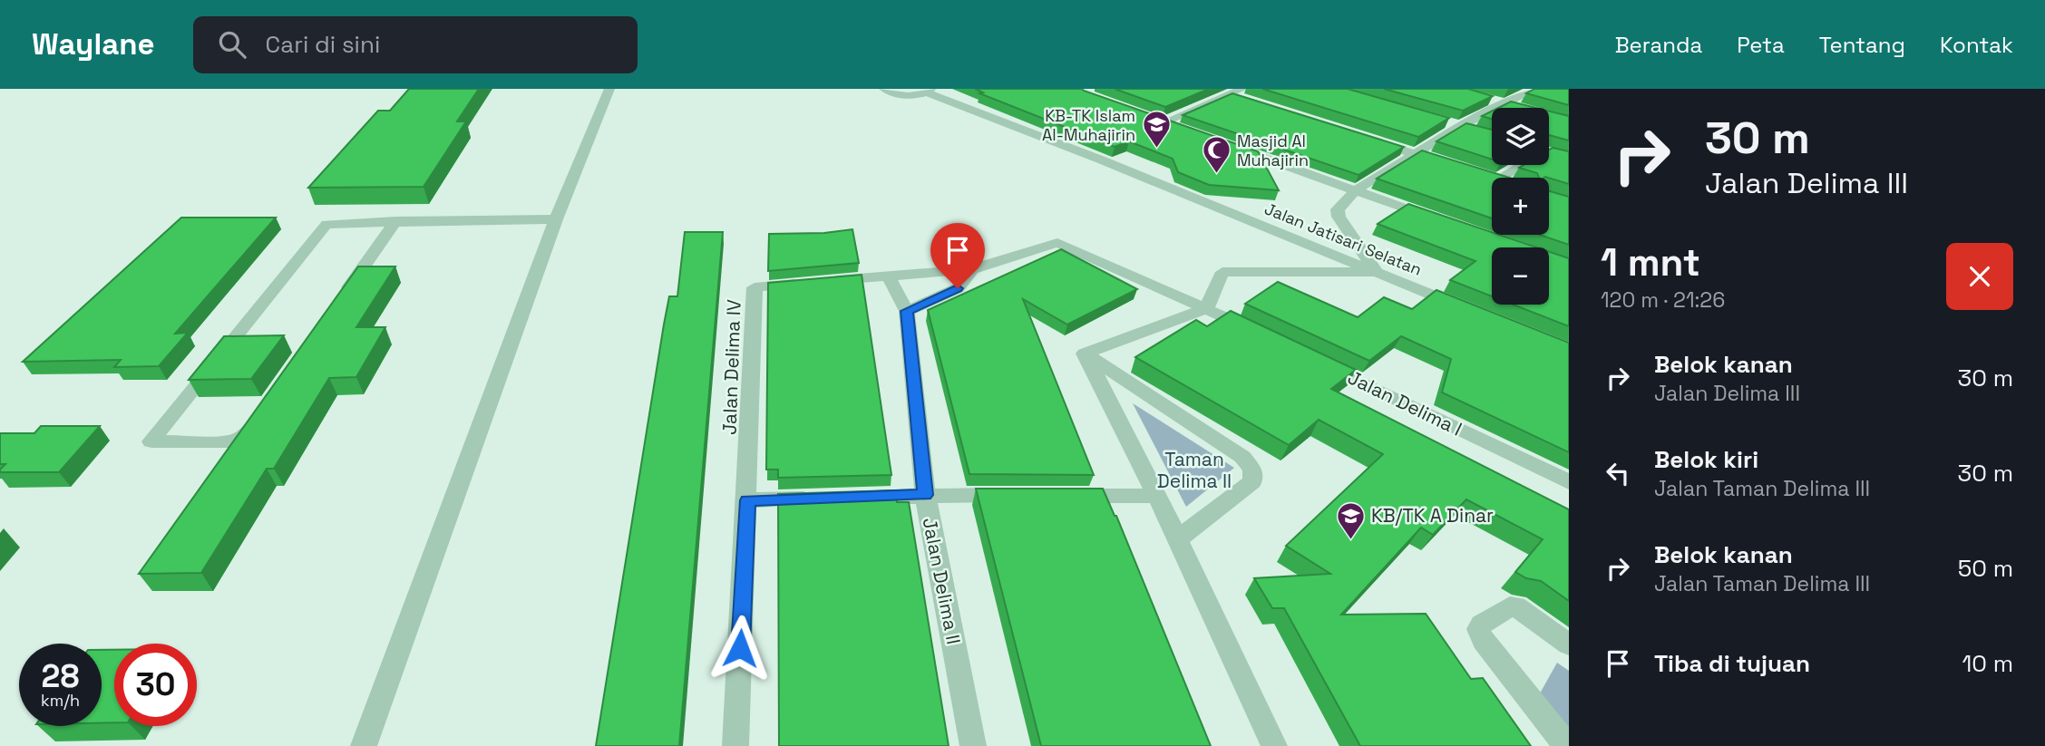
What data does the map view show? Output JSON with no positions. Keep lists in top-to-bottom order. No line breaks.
{"streets":{"street":["Jalan Jatisari Selatan","Jalan Delima IV","Jalan Delima I","Jalan Delima II"]},"parks":["Taman Delima II"],"places":{"school or university":["KB-TK Islam Al-Muhajirin","KB/TK A Dinar"],"mosque":["Masjid Al Muhajirin"]},"page":{"header":"Waylane","search":"Cari di sini","nav":["Beranda","Peta","Tentang","Kontak"],"turn":["30 m","Jalan Delima III"],"map_buttons":["+","−"],"heading":["1 mnt","120 m · 21:26"],"list":[{"name":"Belok kanan","note":"Jalan Delima III","value":"30 m"},{"name":"Belok kiri","note":"Jalan Taman Delima III","value":"30 m"},{"name":"Belok kanan","note":"Jalan Taman Delima III","value":"50 m"},{"name":"Tiba di tujuan","value":"10 m"}],"speed":"28 km/h","limit":"30"}}
